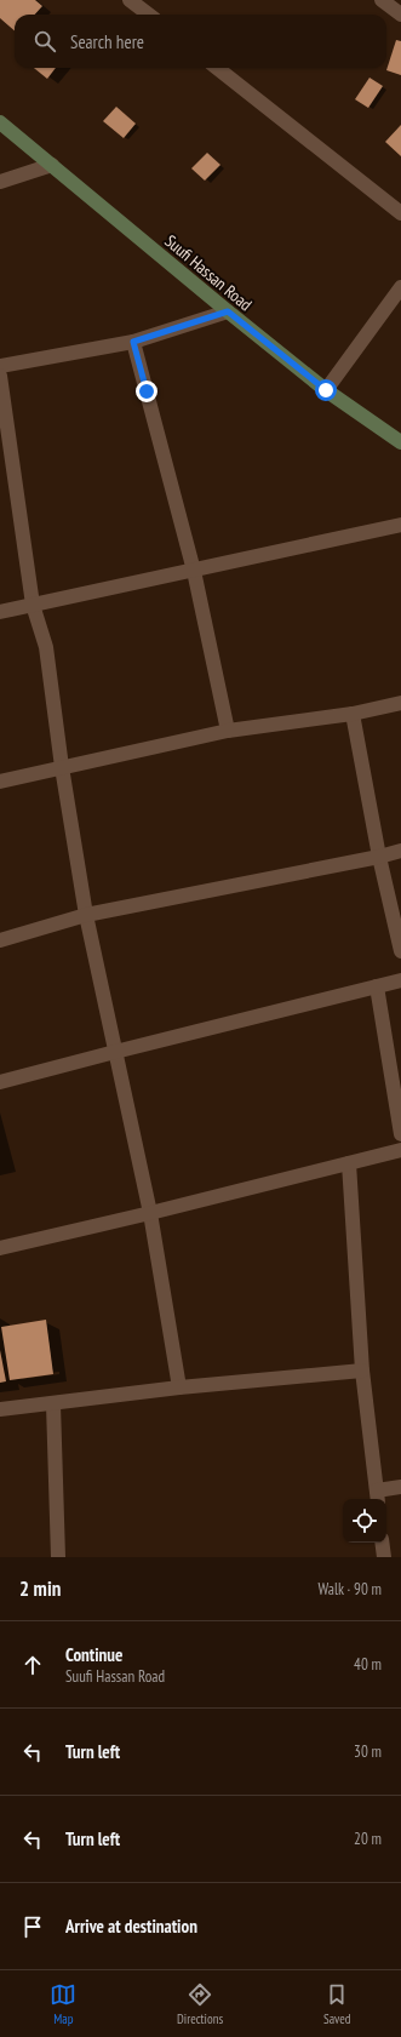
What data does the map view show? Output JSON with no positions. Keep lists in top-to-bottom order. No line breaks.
{"streets":{"street":["Suufi Hassan Road"]},"page":{"search":"Search here","heading":["2 min","Walk · 90 m"],"list":[["Continue","Suufi Hassan Road","40 m"],["Turn left","30 m"],["Turn left","20 m"],"Arrive at destination"],"nav":["Map","Directions","Saved"]}}
